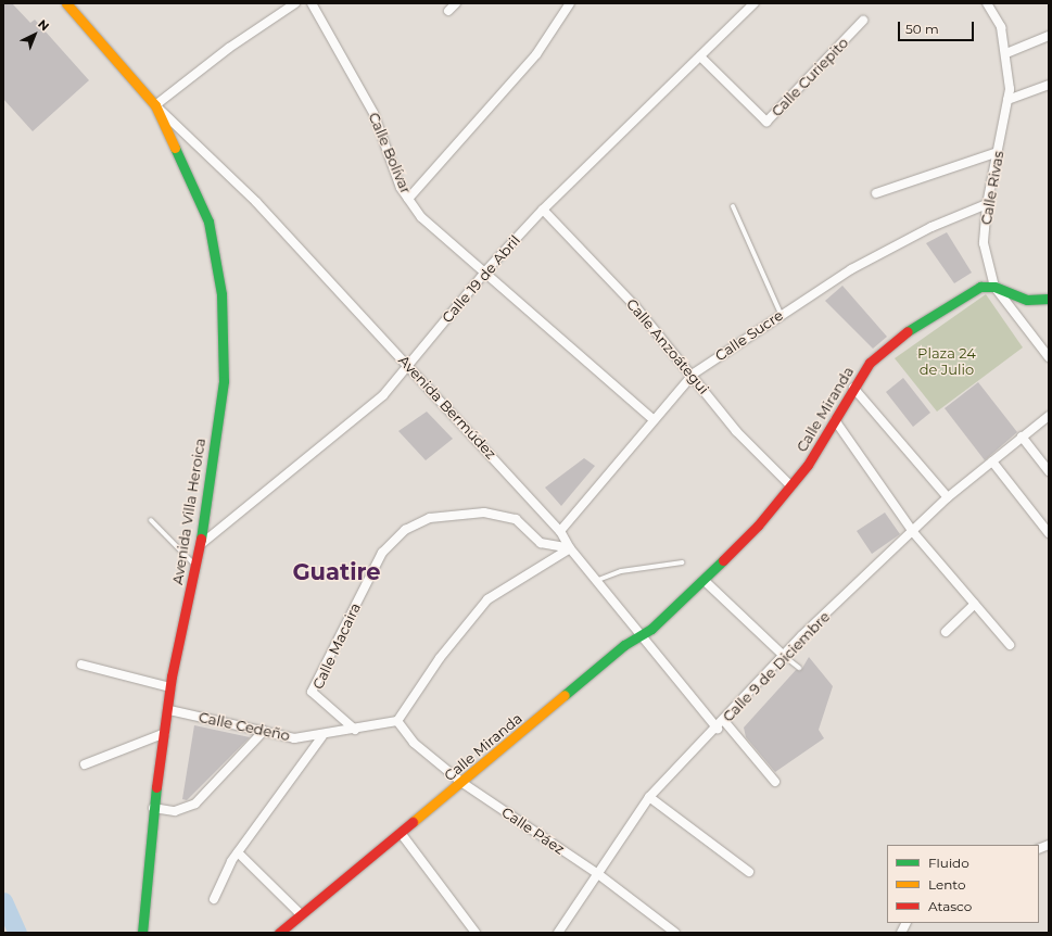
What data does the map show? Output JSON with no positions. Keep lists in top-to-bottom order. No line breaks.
{"streets":{"street":["Calle Curiepito","Calle Bolívar","Calle Rivas","Calle 19 de Abril","Calle Sucre","Calle Anzoátegui","Avenida Bermúdez","Calle Miranda","Avenida Villa Heroica","Calle Macaira","Calle 9 de Diciembre","Calle Cedeño","Calle Páez"]},"crossings":[["Calle Curiepito","Calle 19 de Abril"],["Calle Bolívar","Calle 19 de Abril"],["Calle Bolívar","Calle Sucre"],["Calle Rivas","Calle Sucre"],["Calle Rivas","Calle Miranda"],["Calle 19 de Abril","Calle Anzoátegui"],["Calle 19 de Abril","Avenida Bermúdez"],["Calle 19 de Abril","Avenida Villa Heroica"],["Calle Sucre","Calle Anzoátegui"],["Calle Sucre","Avenida Bermúdez"],["Calle Anzoátegui","Calle Miranda"],["Avenida Bermúdez","Calle Miranda"],["Avenida Bermúdez","Avenida Villa Heroica"],["Avenida Bermúdez","Calle Macaira"],["Avenida Bermúdez","Calle 9 de Diciembre"],["Calle Miranda","Calle Páez"],["Avenida Villa Heroica","Calle Cedeño"],["Calle Macaira","Calle Cedeño"],["Calle 9 de Diciembre","Calle Páez"],["Calle Cedeño","Calle Páez"]],"districts":["Guatire"],"parks":["Plaza 24 de Julio"],"legend":["Fluido","Lento","Atasco"],"scale_bar":"50 m","north":"top right"}
